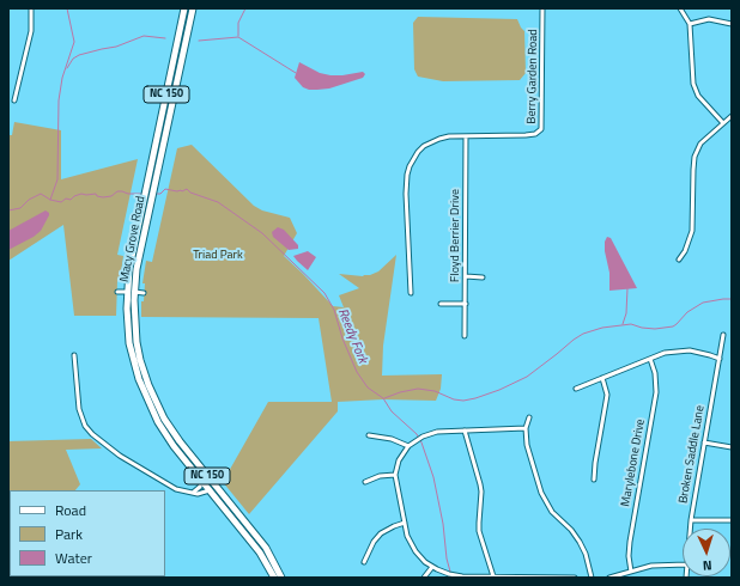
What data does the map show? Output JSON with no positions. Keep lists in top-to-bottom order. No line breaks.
{"streets":{"main road":["NC 150","Macy Grove Road"],"street":["Berry Garden Road","Floyd Berrier Drive","Broken Saddle Lane","Marylebone Drive"]},"crossings":[["Berry Garden Road","Floyd Berrier Drive"]],"water":["Reedy Fork"],"parks":["Triad Park"],"legend":["Road","Park","Water"],"north":"bottom"}
